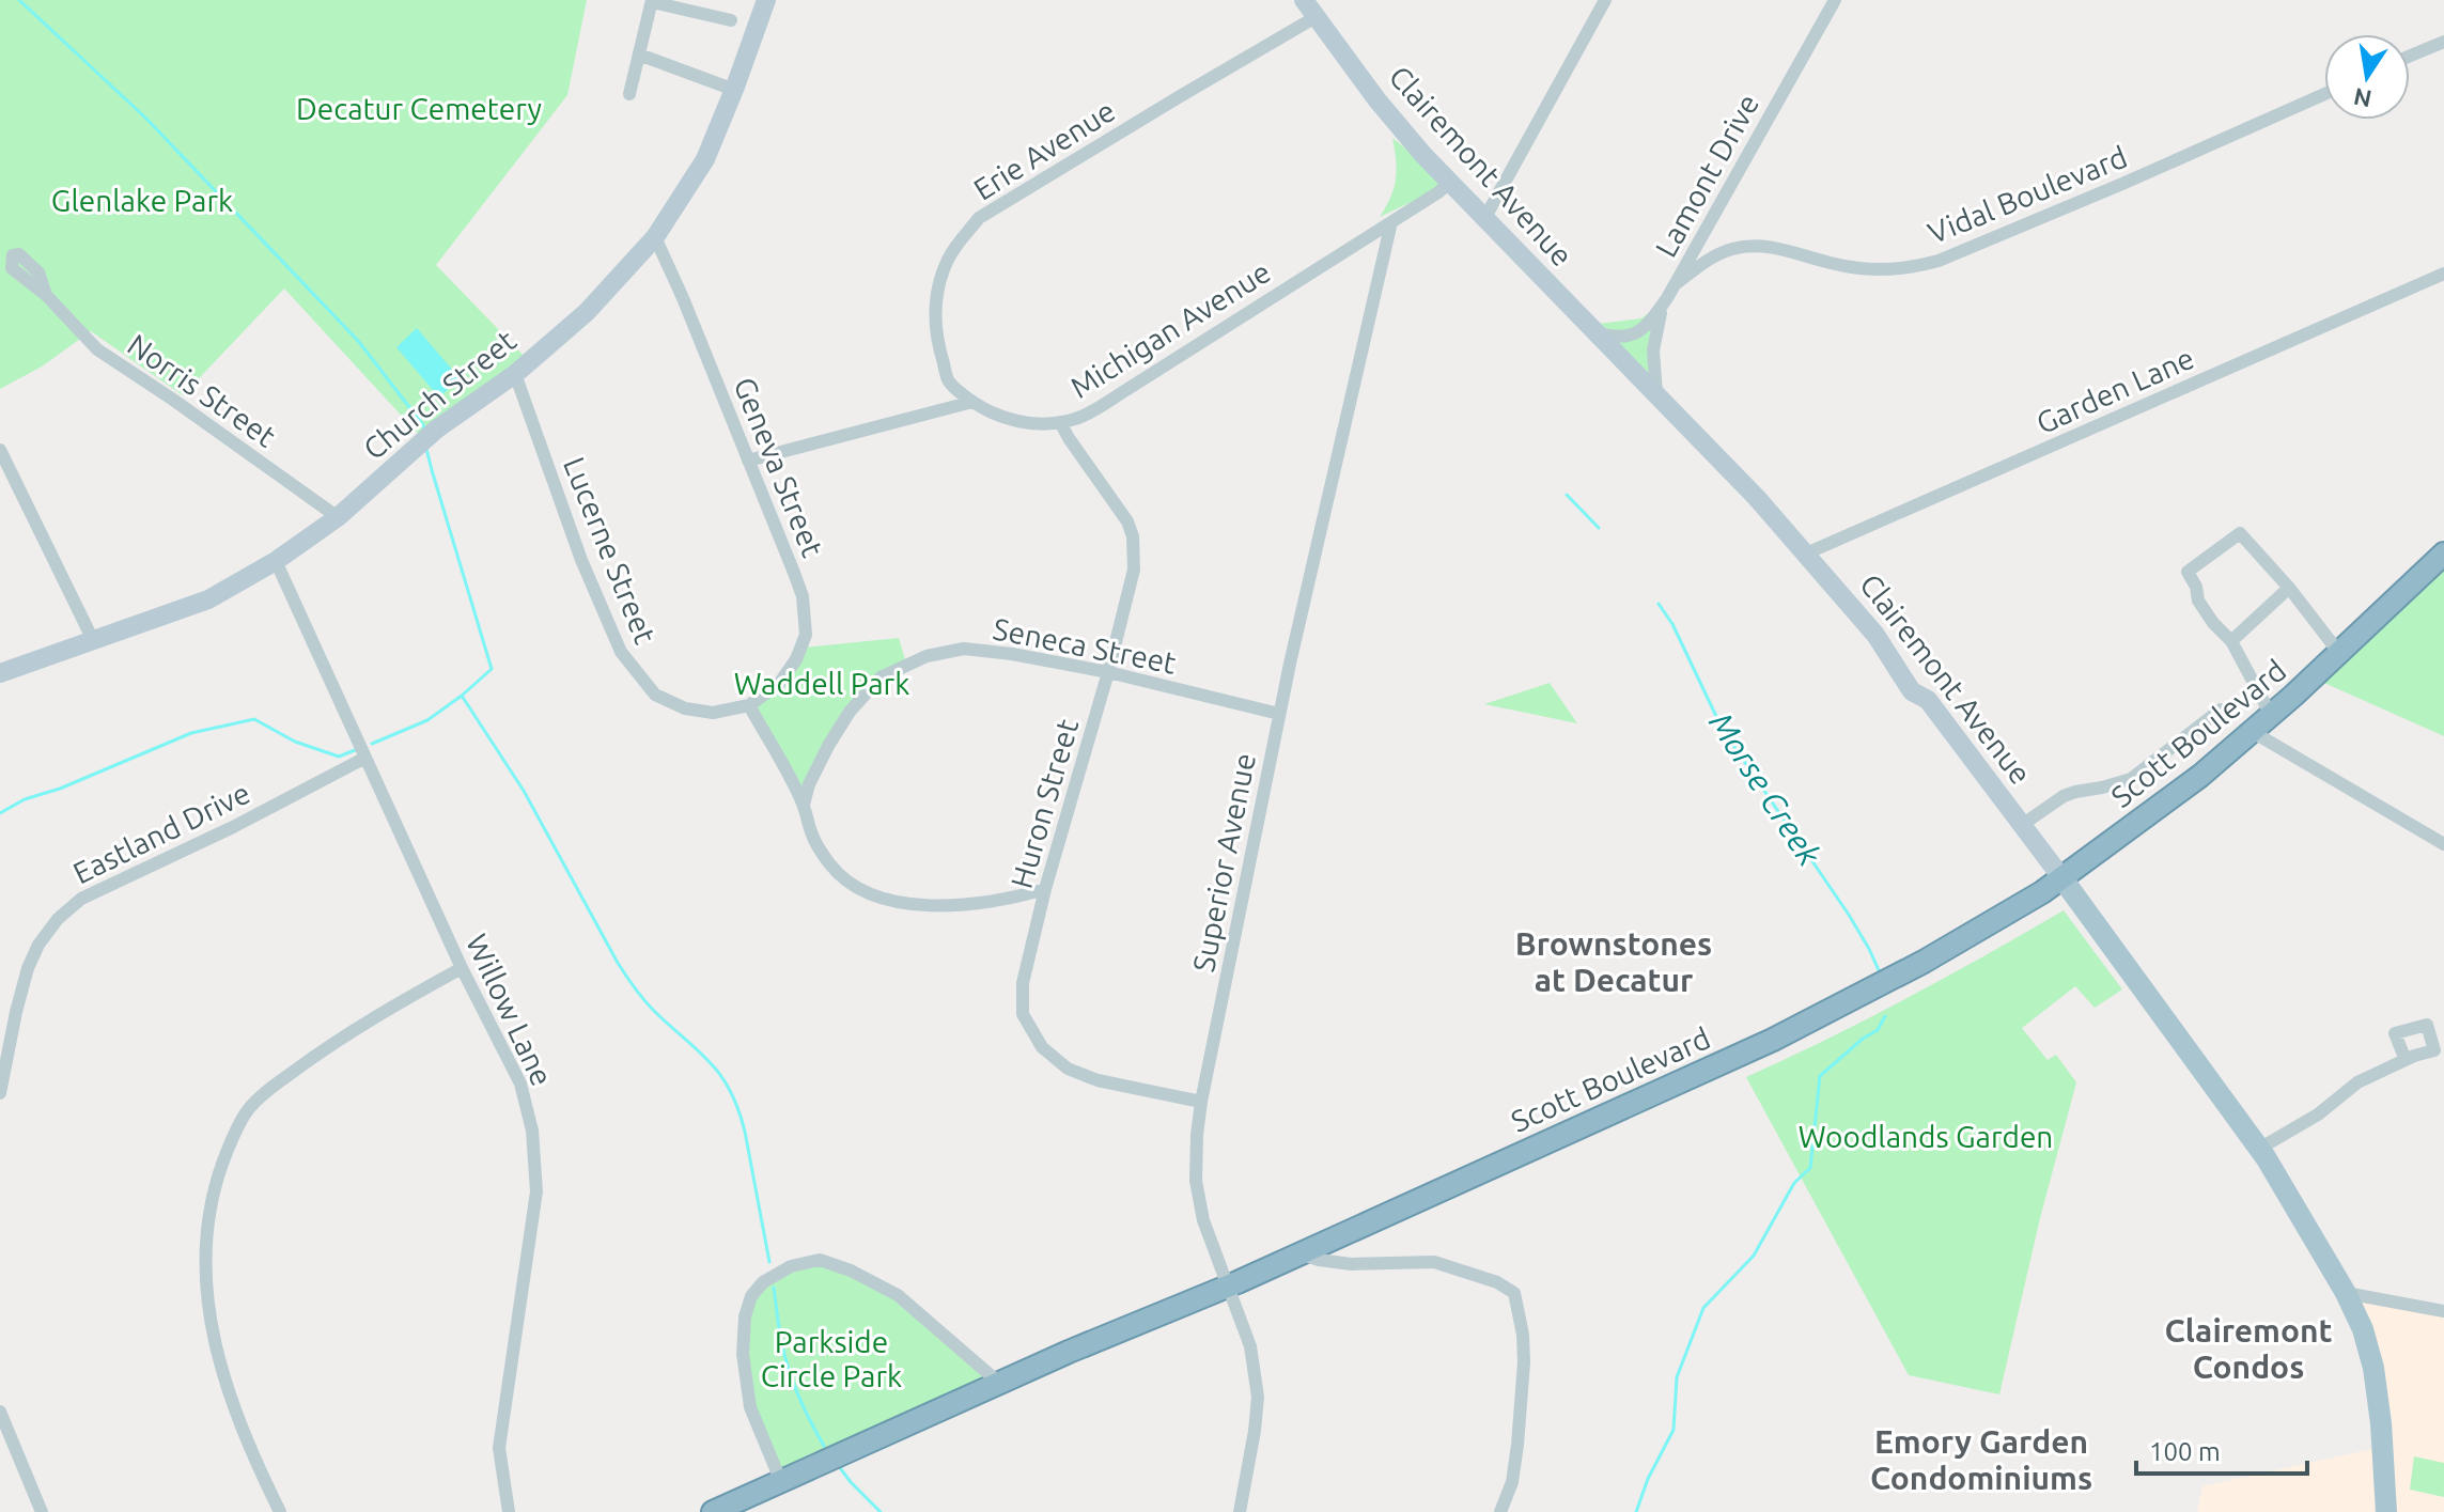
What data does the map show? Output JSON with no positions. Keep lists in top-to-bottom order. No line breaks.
{"streets":{"highway":["Scott Boulevard"],"main road":["Clairemont Avenue","Church Street"],"street":["Erie Avenue","Lamont Drive","Vidal Boulevard","Michigan Avenue","Norris Street","Garden Lane","Geneva Street","Lucerne Street","Seneca Street","Huron Street","Eastland Drive","Superior Avenue","Willow Lane"]},"crossings":[["Erie Avenue","Clairemont Avenue"],["Erie Avenue","Michigan Avenue"],["Clairemont Avenue","Lamont Drive"],["Clairemont Avenue","Michigan Avenue"],["Clairemont Avenue","Garden Lane"],["Clairemont Avenue","Scott Boulevard"],["Lamont Drive","Vidal Boulevard"],["Michigan Avenue","Huron Street"],["Michigan Avenue","Superior Avenue"],["Norris Street","Church Street"],["Church Street","Geneva Street"],["Church Street","Lucerne Street"],["Church Street","Willow Lane"],["Geneva Street","Lucerne Street"],["Seneca Street","Huron Street"],["Seneca Street","Superior Avenue"],["Scott Boulevard","Superior Avenue"],["Huron Street","Superior Avenue"],["Eastland Drive","Willow Lane"]],"districts":["Brownstones at Decatur","Clairemont Condos","Emory Garden Condominiums"],"water":["Morse Creek"],"parks":["Decatur Cemetery","Glenlake Park","Waddell Park","Woodlands Garden","Parkside Circle Park"],"scale_bar":"100 m","north":"bottom"}
